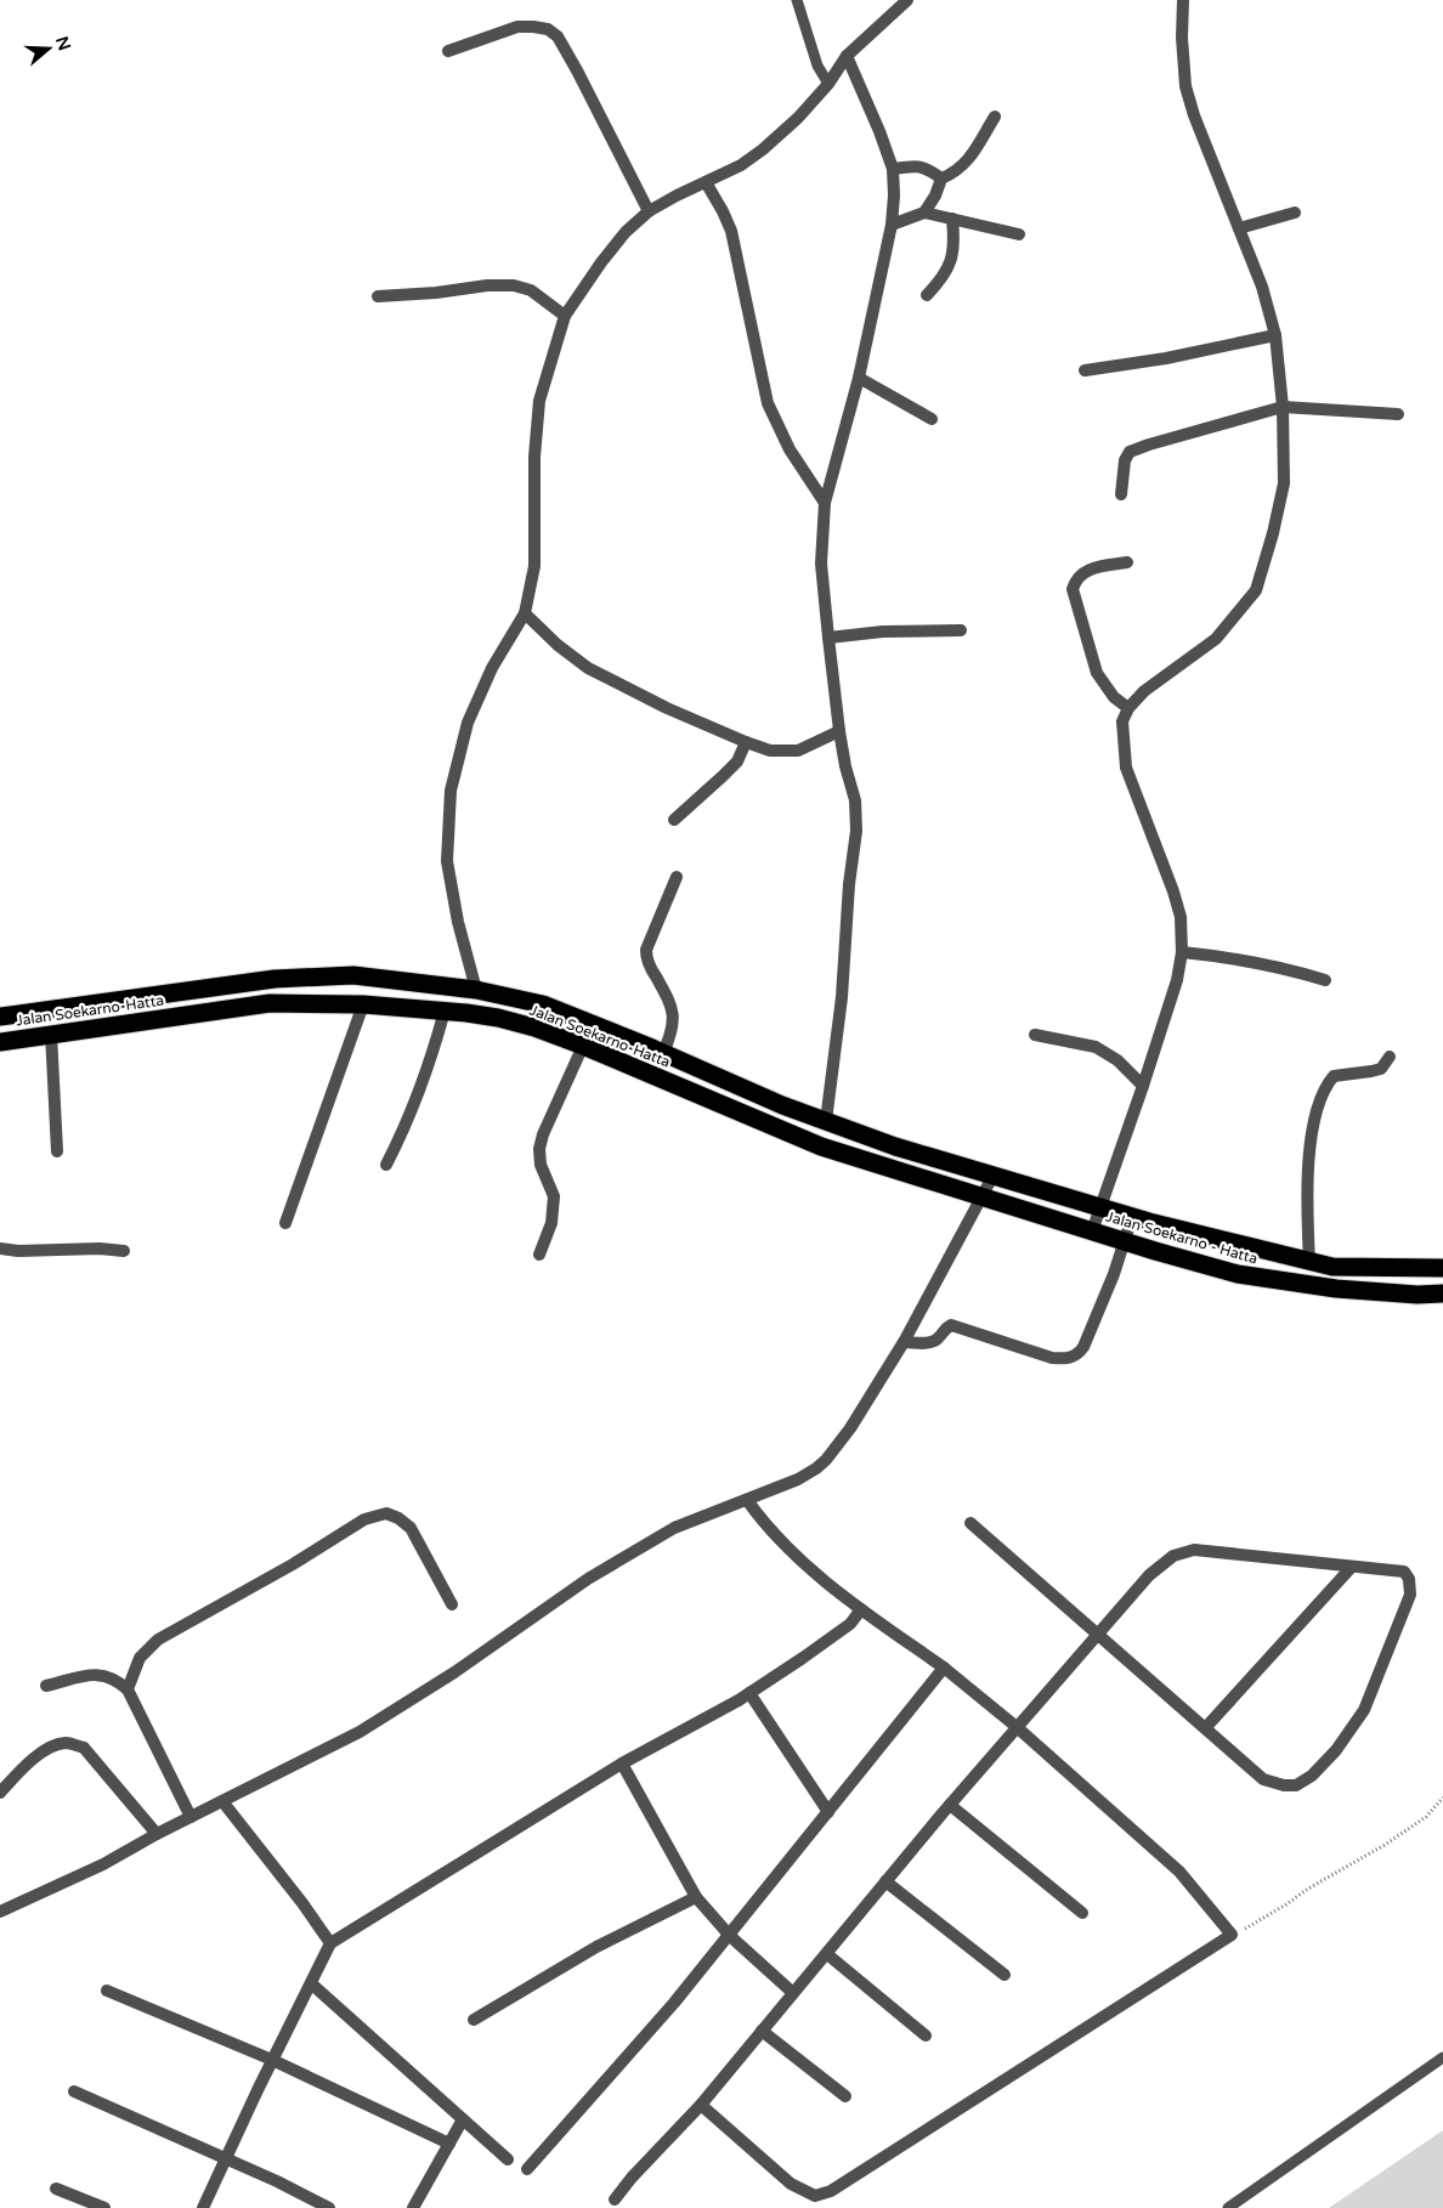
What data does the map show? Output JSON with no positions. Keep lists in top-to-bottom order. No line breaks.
{"streets":{"highway":["Jalan Soekarno-Hatta","Jalan Soekarno - Hatta"]},"crossings":[["Jalan Soekarno-Hatta","Jalan Soekarno - Hatta"]],"north":"right"}
